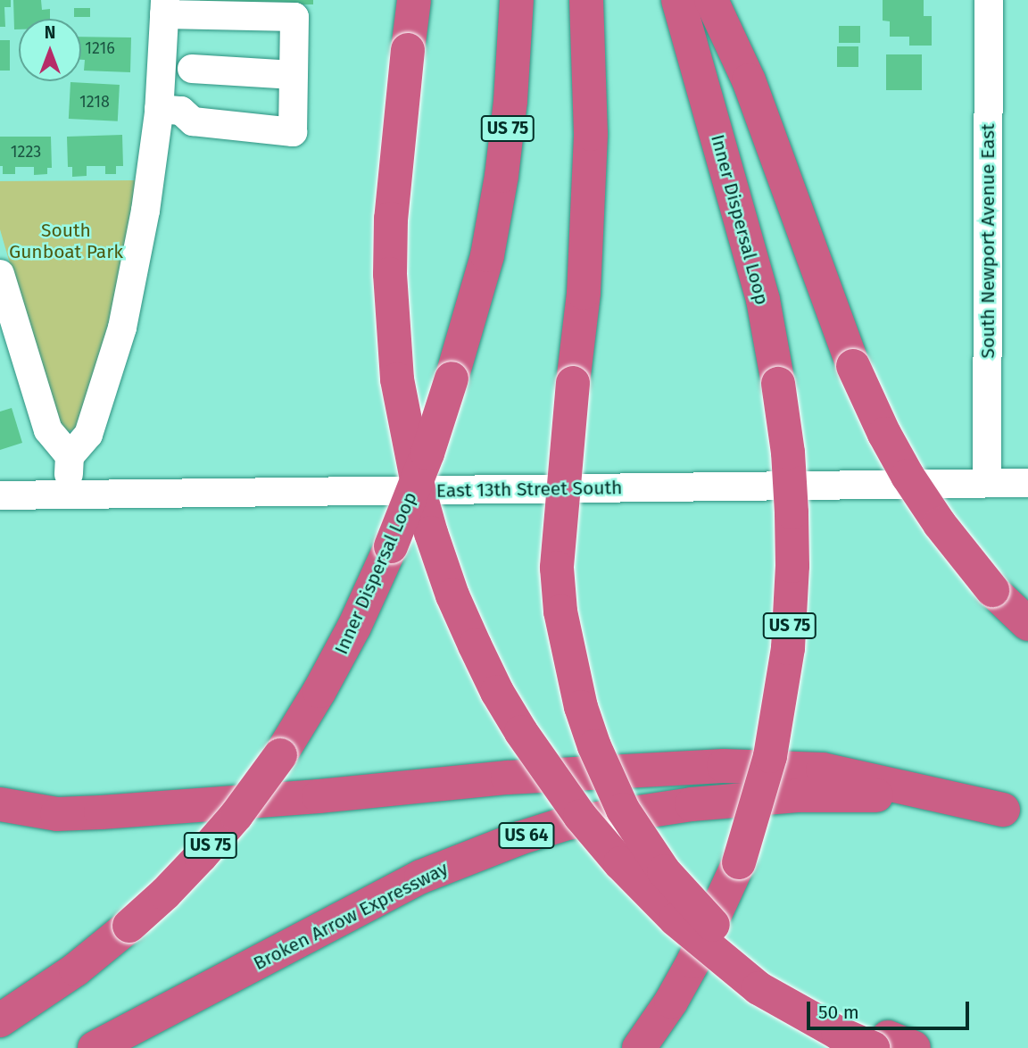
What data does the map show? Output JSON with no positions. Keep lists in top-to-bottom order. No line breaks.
{"streets":{"highway":["US 75","Inner Dispersal Loop","US 64","Broken Arrow Expressway"],"street":["South Newport Avenue East","East 13th Street South"]},"crossings":[["South Newport Avenue East","East 13th Street South"]],"parks":["South Gunboat Park"],"house_numbers":["1216","1218","1223"],"scale_bar":"50 m","north":"top"}
